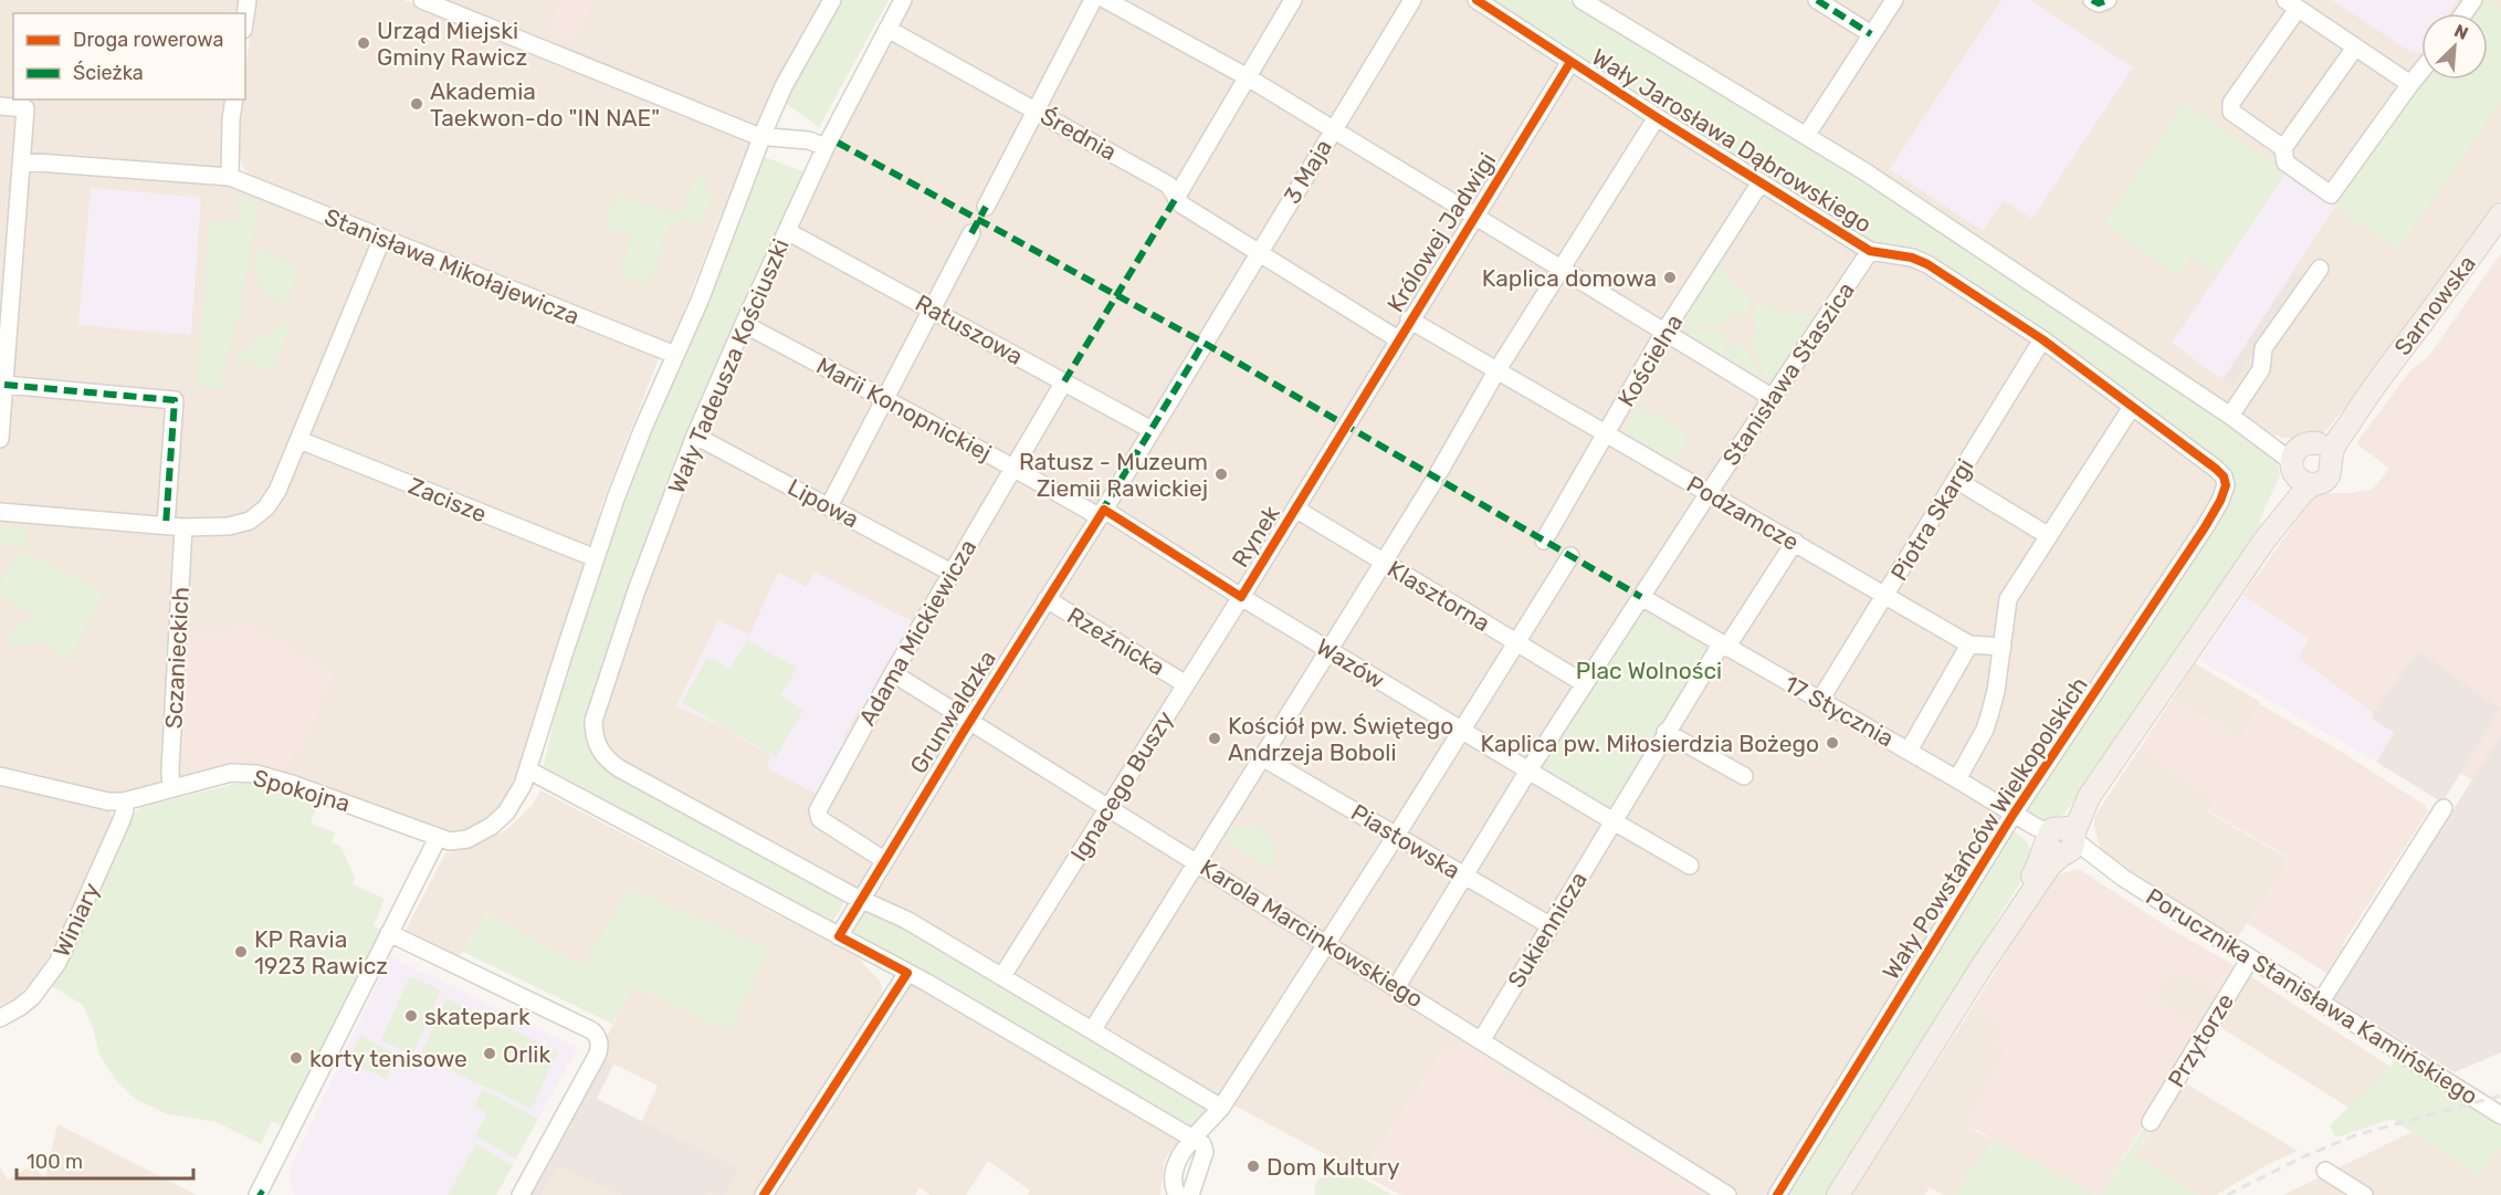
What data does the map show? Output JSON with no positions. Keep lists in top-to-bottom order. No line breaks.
{"streets":{"main road":["Sarnowska"],"street":["Średnia","Wały Jarosława Dąbrowskiego","3 Maja","Królowej Jadwigi","Stanisława Mikołajewicza","Ratuszowa","Kościelna","Wały Tadeusza Kościuszki","Stanisława Staszica","Marii Konopnickiej","Zacisze","Lipowa","Podzamcze","Piotra Skargi","Rynek","Klasztorna","Adama Mickiewicza","Rzeźnicka","Sczanieckich","Wazów","17 Stycznia","Grunwaldzka","Ignacego Buszy","Spokojna","Wały Powstańców Wielkopolskich","Piastowska","Winiary","Sukiennicza","Karola Marcinkowskiego","Porucznika Stanisława Kamińskiego","Przytorze"]},"crossings":[["Średnia","3 Maja"],["Średnia","Królowej Jadwigi"],["Średnia","Wały Tadeusza Kościuszki"],["Wały Jarosława Dąbrowskiego","Królowej Jadwigi"],["Wały Jarosława Dąbrowskiego","Sarnowska"],["Wały Jarosława Dąbrowskiego","Kościelna"],["Wały Jarosława Dąbrowskiego","Stanisława Staszica"],["Wały Jarosława Dąbrowskiego","Piotra Skargi"],["Wały Jarosława Dąbrowskiego","Wały Powstańców Wielkopolskich"],["3 Maja","Ratuszowa"],["Królowej Jadwigi","Podzamcze"],["Królowej Jadwigi","Rynek"],["Ratuszowa","Wały Tadeusza Kościuszki"],["Ratuszowa","Adama Mickiewicza"],["Kościelna","Podzamcze"],["Wały Tadeusza Kościuszki","Marii Konopnickiej"],["Wały Tadeusza Kościuszki","Lipowa"],["Wały Tadeusza Kościuszki","Grunwaldzka"],["Stanisława Staszica","Podzamcze"],["Stanisława Staszica","17 Stycznia"],["Marii Konopnickiej","Rynek"],["Marii Konopnickiej","Adama Mickiewicza"],["Marii Konopnickiej","Grunwaldzka"],["Lipowa","Adama Mickiewicza"],["Podzamcze","Piotra Skargi"],["Piotra Skargi","17 Stycznia"],["Rynek","Klasztorna"],["Rynek","Wazów"],["Rynek","Grunwaldzka"],["Rynek","Ignacego Buszy"],["Adama Mickiewicza","Grunwaldzka"],["Adama Mickiewicza","Karola Marcinkowskiego"],["Rzeźnicka","Grunwaldzka"],["Rzeźnicka","Ignacego Buszy"],["Sczanieckich","Spokojna"],["Wazów","Ignacego Buszy"],["17 Stycznia","Wały Powstańców Wielkopolskich"],["17 Stycznia","Porucznika Stanisława Kamińskiego"],["Grunwaldzka","Karola Marcinkowskiego"],["Ignacego Buszy","Karola Marcinkowskiego"],["Spokojna","Winiary"],["Piastowska","Sukiennicza"],["Sukiennicza","Karola Marcinkowskiego"],["Porucznika Stanisława Kamińskiego","Przytorze"]],"parks":["Plac Wolności"],"places":["Urząd Miejski Gminy Rawicz","Akademia Taekwon-do \"IN NAE\"","Kaplica domowa","Ratusz - Muzeum Ziemii Rawickiej","Kościół pw. Świętego Andrzeja Boboli","Kaplica pw. Miłosierdzia Bożego","KP Ravia 1923 Rawicz","skatepark","Orlik","korty tenisowe","Dom Kultury"],"legend":["Droga rowerowa","Ścieżka"],"scale_bar":"100 m","north":"top right"}
